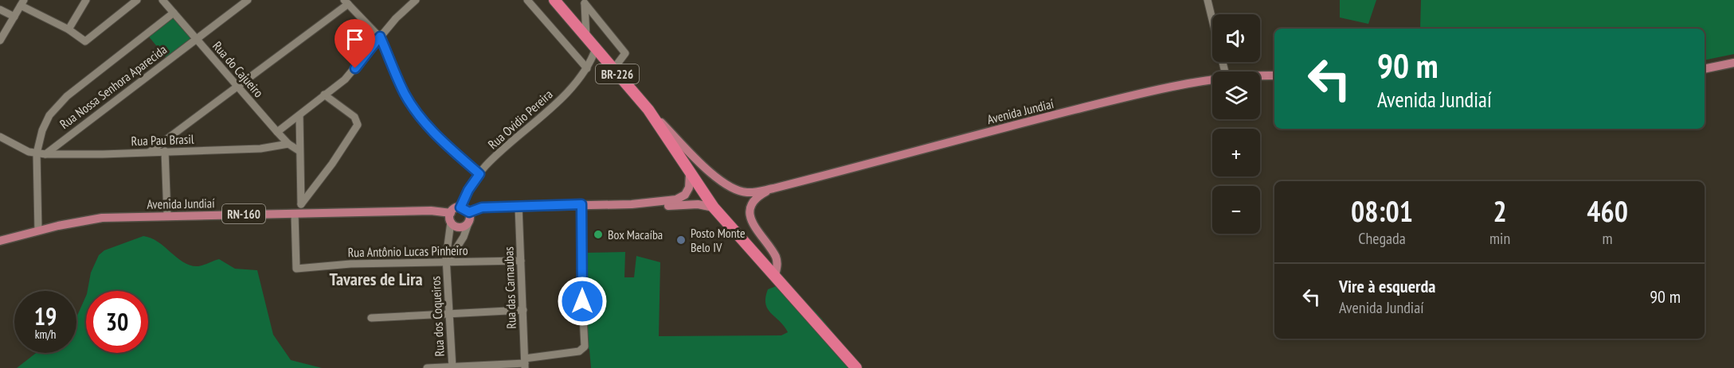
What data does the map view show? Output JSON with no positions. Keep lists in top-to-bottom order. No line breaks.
{"streets":{"highway":["BR-226"],"main road":["Avenida Jundiaí","RN-160"],"street":["Rua do Cajueiro","Rua Nossa Senhora Aparecida","Rua Ovidio Pereira","Rua Pau Brasil","Rua Antônio Lucas Pinheiro","Rua das Carnaubas","Rua dos Coqueiros"]},"crossings":[["Rua do Cajueiro","Rua Nossa Senhora Aparecida"],["Rua do Cajueiro","Rua Pau Brasil"],["BR-226","Avenida Jundiaí"],["BR-226","Rua Ovidio Pereira"],["Rua Nossa Senhora Aparecida","Rua Pau Brasil"],["Avenida Jundiaí","Rua Ovidio Pereira"],["Avenida Jundiaí","RN-160"],["Avenida Jundiaí","Rua Antônio Lucas Pinheiro"],["Avenida Jundiaí","Rua dos Coqueiros"],["Rua Ovidio Pereira","RN-160"],["Rua Ovidio Pereira","Rua dos Coqueiros"],["RN-160","Rua dos Coqueiros"],["Rua Antônio Lucas Pinheiro","Rua das Carnaubas"],["Rua Antônio Lucas Pinheiro","Rua dos Coqueiros"]],"districts":["Tavares de Lira"],"places":["Box Macaíba","Posto Monte Belo IV"],"page":{"map_buttons":["+","−"],"turn":["90 m","Avenida Jundiaí"],"eta":["08:01","Chegada","2","min","460","m"],"list":[{"name":"Vire à esquerda","note":"Avenida Jundiaí","value":"90 m"}],"speed":"19 km/h","limit":"30"}}
